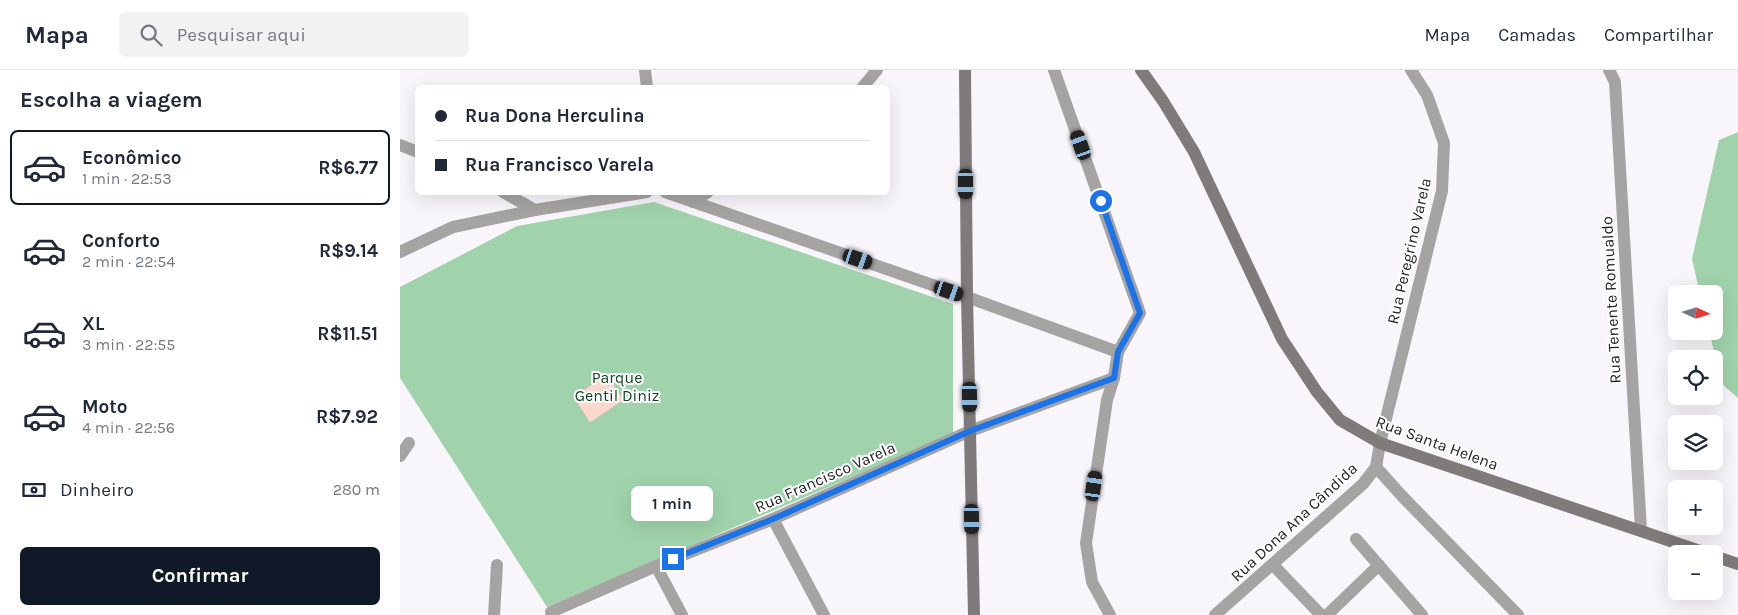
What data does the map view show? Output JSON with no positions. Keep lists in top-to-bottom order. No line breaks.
{"streets":{"street":["Rua Peregrino Varela","Rua Tenente Romualdo","Rua Santa Helena","Rua Francisco Varela","Rua Dona Ana Cândida"]},"crossings":[["Rua Peregrino Varela","Rua Santa Helena"],["Rua Peregrino Varela","Rua Dona Ana Cândida"],["Rua Tenente Romualdo","Rua Santa Helena"],["Rua Santa Helena","Rua Dona Ana Cândida"]],"parks":["Parque Gentil Diniz"],"north":"right","page":{"header":"Mapa","search":"Pesquisar aqui","nav":["Mapa","Camadas","Compartilhar"],"heading":"Escolha a viagem","banner":["Rua Dona Herculina","Rua Francisco Varela"],"list":[{"name":"Econômico","note":"1 min · 22:53","value":"R$6.77"},{"name":"Conforto","note":"2 min · 22:54","value":"R$9.14"},{"name":"XL","note":"3 min · 22:55","value":"R$11.51"},{"name":"Moto","note":"4 min · 22:56","value":"R$7.92"}],"map_buttons":["+","−"],"pay":["Dinheiro","280 m"],"bubble":"1 min","buttons":"Confirmar"}}
